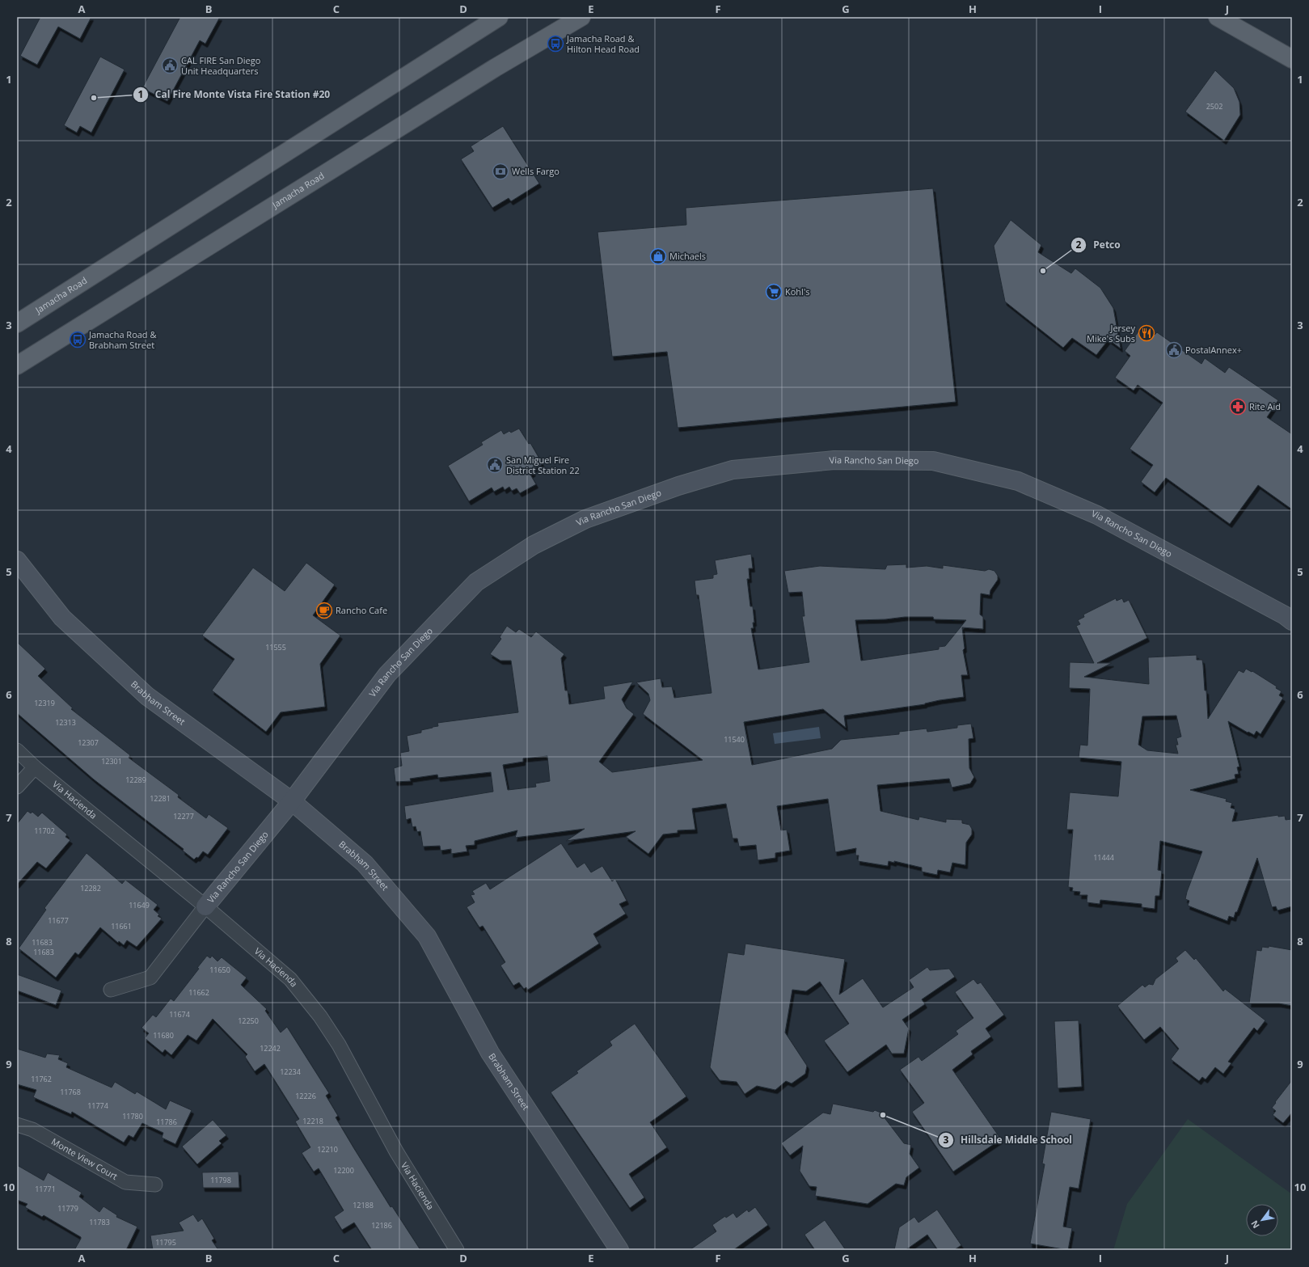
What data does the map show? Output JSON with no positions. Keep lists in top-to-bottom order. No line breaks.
{"streets":{"main road":["Jamacha Road"],"street":["Via Rancho San Diego","Brabham Street","Via Hacienda","Monte View Court"]},"crossings":[["Via Rancho San Diego","Brabham Street"],["Via Rancho San Diego","Via Hacienda"]],"places":{"bus stop":["Jamacha Road & Hilton Head Road","Jamacha Road & Brabham Street"],"public building":["CAL FIRE San Diego Unit Headquarters","PostalAnnex+","San Miguel Fire District Station 22"],"other":["Cal Fire Monte Vista Fire Station #20","Petco","Hillsdale Middle School"],"bank":["Wells Fargo"],"shop":["Michaels"],"supermarket":["Kohl's"],"restaurant":["Jersey Mike's Subs"],"pharmacy":["Rite Aid"],"cafe":["Rancho Cafe"]},"house_numbers":["2502","11555","12319","12313","11540","12307","12301","12289","12281","12277","11702","11444","12282","11649","11677","11661","11683","11683","11650","11662","11674","12250","11680","12242","12234","11762","11768","12226","11774","11780","12218","11786","12210","12200","11798","11771","12188","11779","11783","12186","11795"],"north":"bottom left","grid":{"columns":["A","B","C","D","E","F","G","H","I","J"],"rows":["1","2","3","4","5","6","7","8","9","10"]}}
